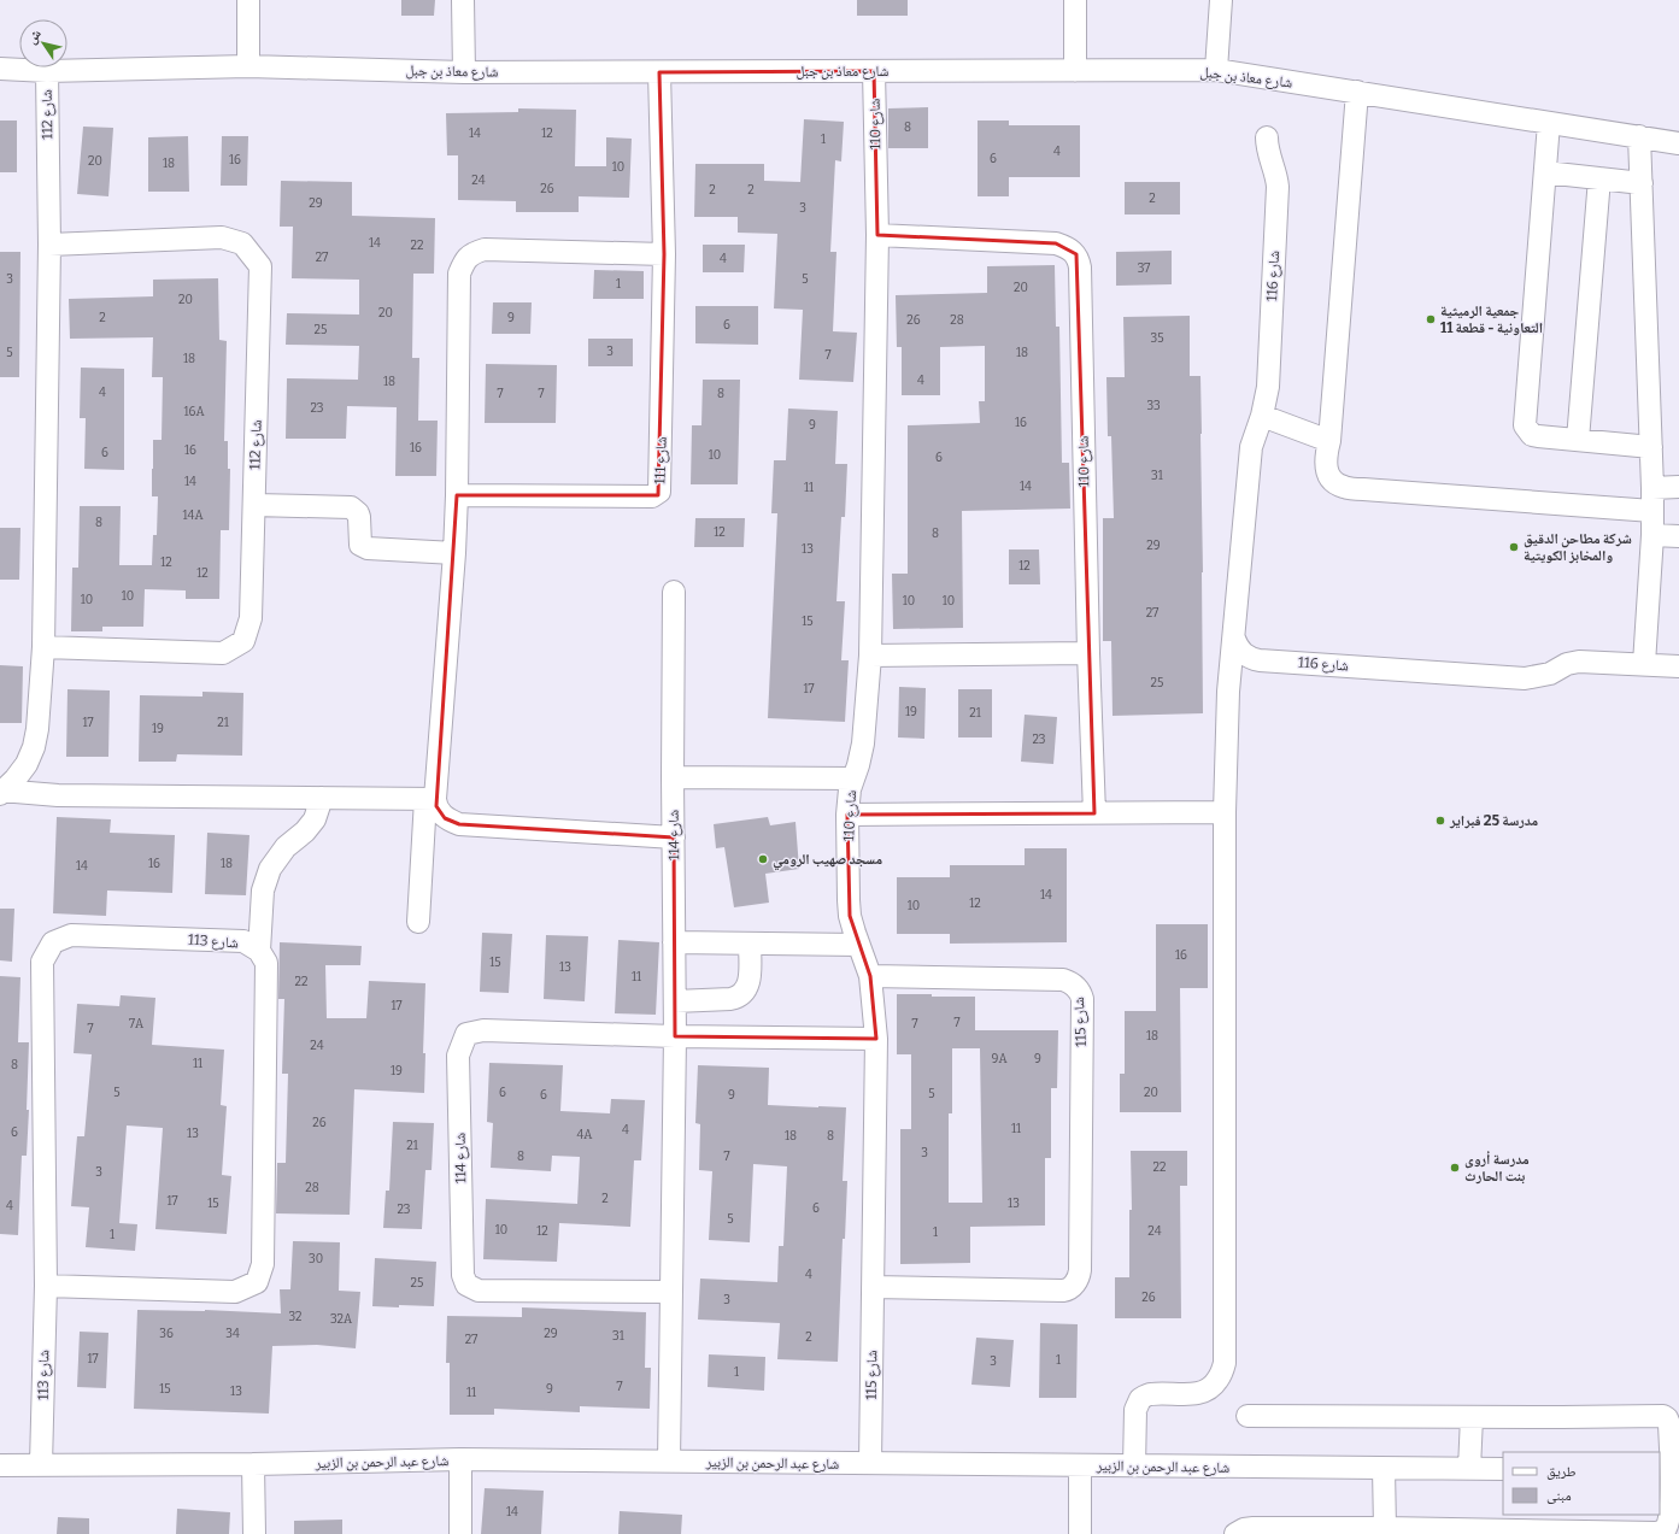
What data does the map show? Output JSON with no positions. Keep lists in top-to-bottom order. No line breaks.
{"streets":{"street":["شارع معاذ بن جبل","شارع 112","شارع 110","شارع 116","شارع 111","شارع 114","شارع 113","شارع 115","شارع عبد الرحمن بن الزبير"]},"crossings":[["شارع معاذ بن جبل","شارع 112"],["شارع معاذ بن جبل","شارع 110"],["شارع معاذ بن جبل","شارع 111"],["شارع 110","شارع 115"],["شارع 114","شارع 115"],["شارع 114","شارع عبد الرحمن بن الزبير"],["شارع 113","شارع عبد الرحمن بن الزبير"],["شارع 115","شارع عبد الرحمن بن الزبير"]],"places":["جمعية الرميثية التعاونية - قطعة 11","شركة مطاحن الدقيق والمخابز الكويتية","مدرسة 25 فبراير","مسجد صهيب الرومي","مدرسة أروى بنت الحارث"],"house_numbers":["8","14","12","1","4","6","16","20","18","10","24","26","2","2","2","29","3","14","22","27","4","37","3","5","1","20","20","20","2","9","26","28","6","25","35","3","5","18","7","18","4","18","4","7","7","8","33","23","16A","16","9","16","16","6","10","6","31","14","14","11","14A","8","12","8","29","13","12","12","12","10","10","10","10","27","15","25","17","19","21","17","21","19","23","16","18","14","14","12","10","16","15","13","11","22","17","7","7A","7","7","18","24","9A","9","11","8","19","5","6","20","5","6","9","26","11","4","6","13","4A","18","8","21","3","8","7","22","3","28","2","17","15","13","4","6","23","5","10","12","24","1","1","30","4","25","26","3","32","32A","36","34","29","31","2","27","17","1","3","1","7","15","9","13","11","14"],"legend":["طريق","مبنى"],"north":"top left"}
